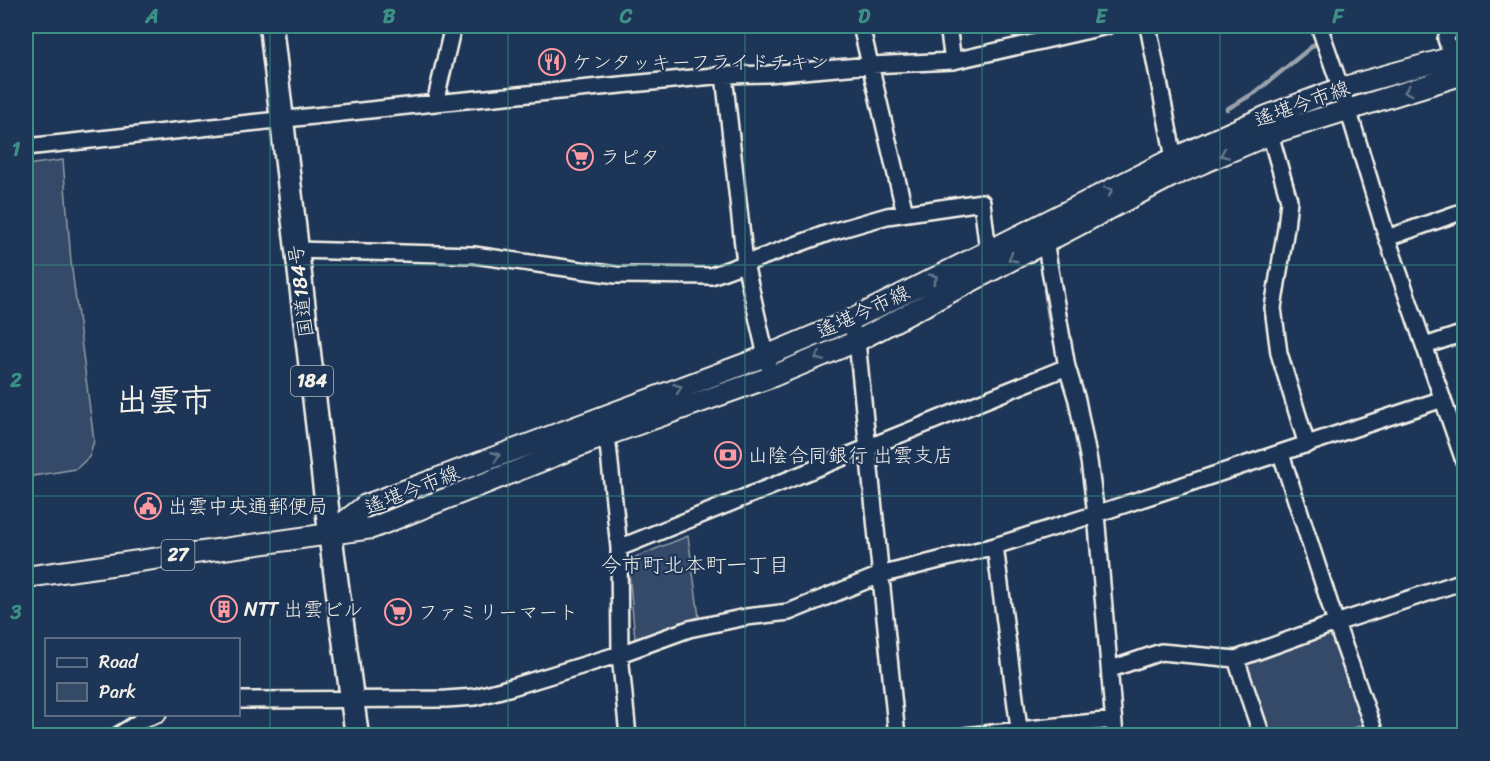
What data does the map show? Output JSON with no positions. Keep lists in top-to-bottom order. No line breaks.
{"streets":{"highway":["国道184号","184"],"main road":["遙堪今市線","27"]},"crossings":[["遙堪今市線","国道184号"],["遙堪今市線","27"],["国道184号","27"]],"districts":["出雲市","今市町北本町一丁目"],"places":{"restaurant":["ケンタッキーフライドチキン"],"supermarket":["ラピタ","ファミリーマート"],"bank":["山陰合同銀行 出雲支店"],"public building":["出雲中央通郵便局"],"building":["NTT 出雲ビル"]},"legend":["Road","Park"],"grid":{"columns":["A","B","C","D","E","F"],"rows":["1","2","3"]}}
